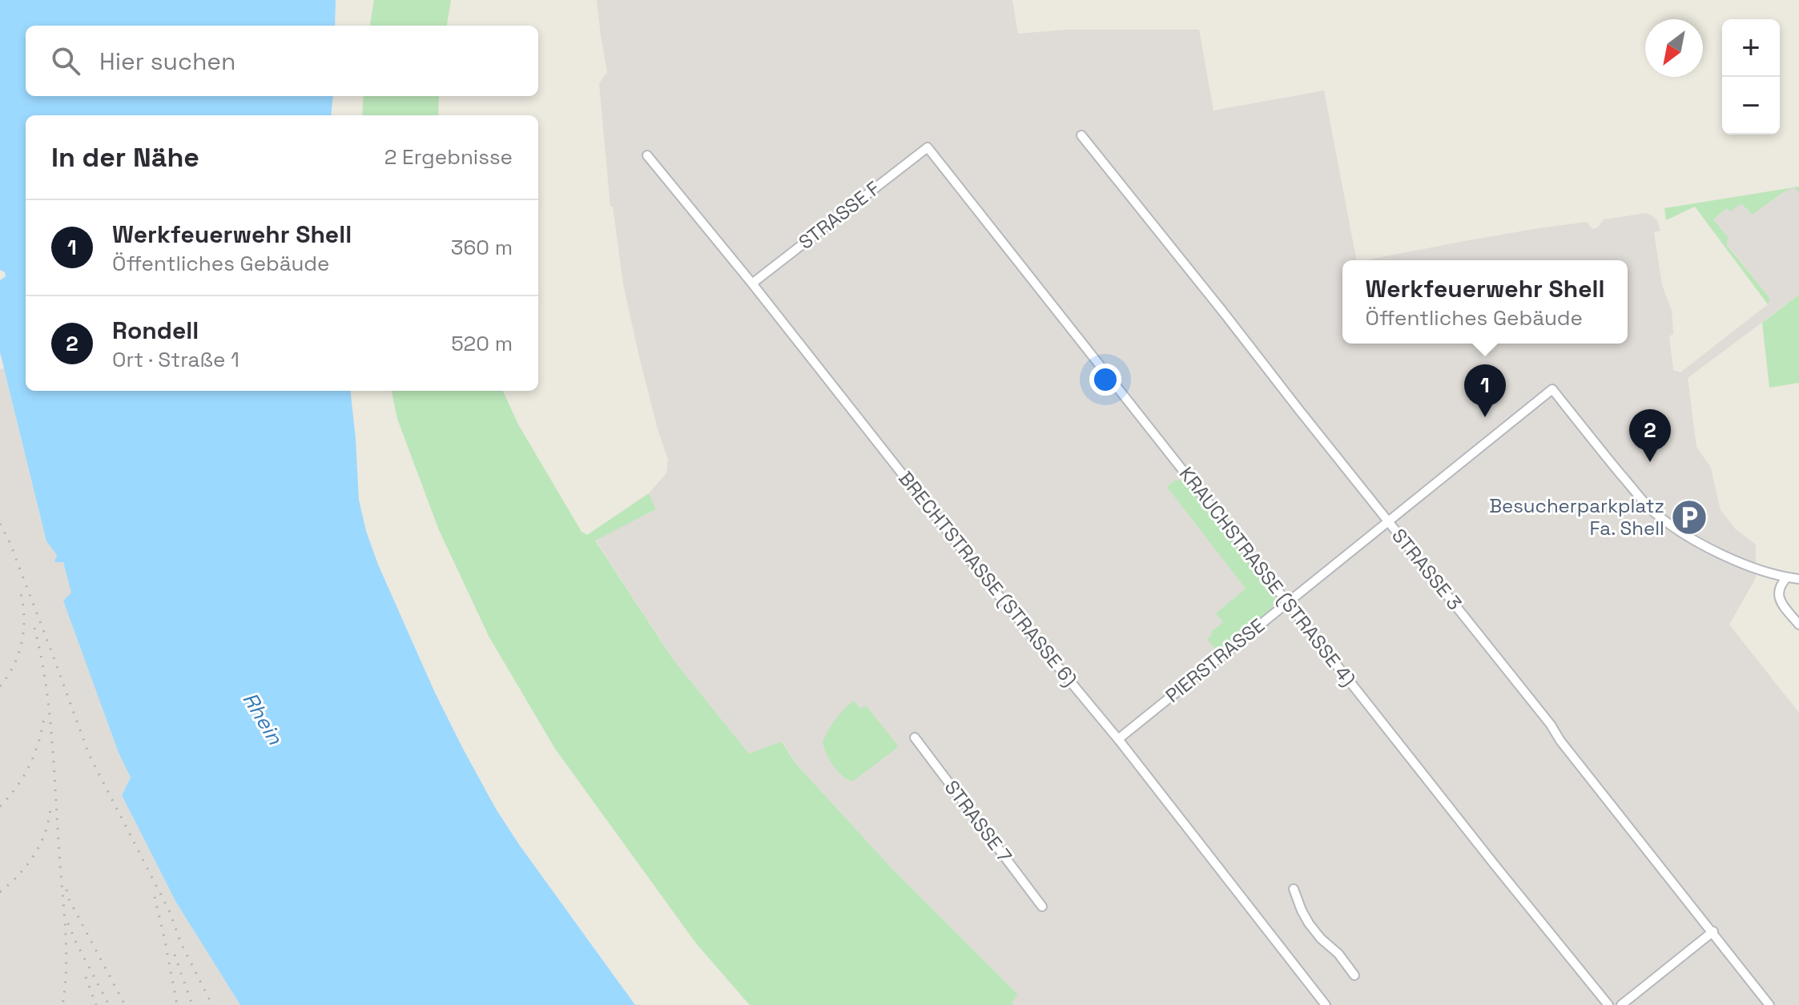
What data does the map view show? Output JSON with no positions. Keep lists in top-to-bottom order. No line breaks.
{"streets":{"street":["STRASSE F","STRASSE 3","KRAUCHSTRASSE (STRASSE 4)","BRECHTSTRASSE (STRASSE 6)","PIERSTRASSE","STRASSE 7"]},"crossings":[["STRASSE F","KRAUCHSTRASSE (STRASSE 4)"],["STRASSE F","BRECHTSTRASSE (STRASSE 6)"],["STRASSE 3","PIERSTRASSE"],["KRAUCHSTRASSE (STRASSE 4)","PIERSTRASSE"],["BRECHTSTRASSE (STRASSE 6)","PIERSTRASSE"]],"water":["Rhein"],"places":{"parking":["Besucherparkplatz Fa. Shell"]},"north":"bottom left","page":{"map_buttons":["+","−"],"search":"Hier suchen","heading":["In der Nähe","2 Ergebnisse"],"list":[{"mark":"1","name":"Werkfeuerwehr Shell","note":"Öffentliches Gebäude","value":"360 m"},{"mark":"2","name":"Rondell","note":"Ort · Straße 1","value":"520 m"}],"popup":["Werkfeuerwehr Shell","Öffentliches Gebäude"],"pins":["1","2"]}}
